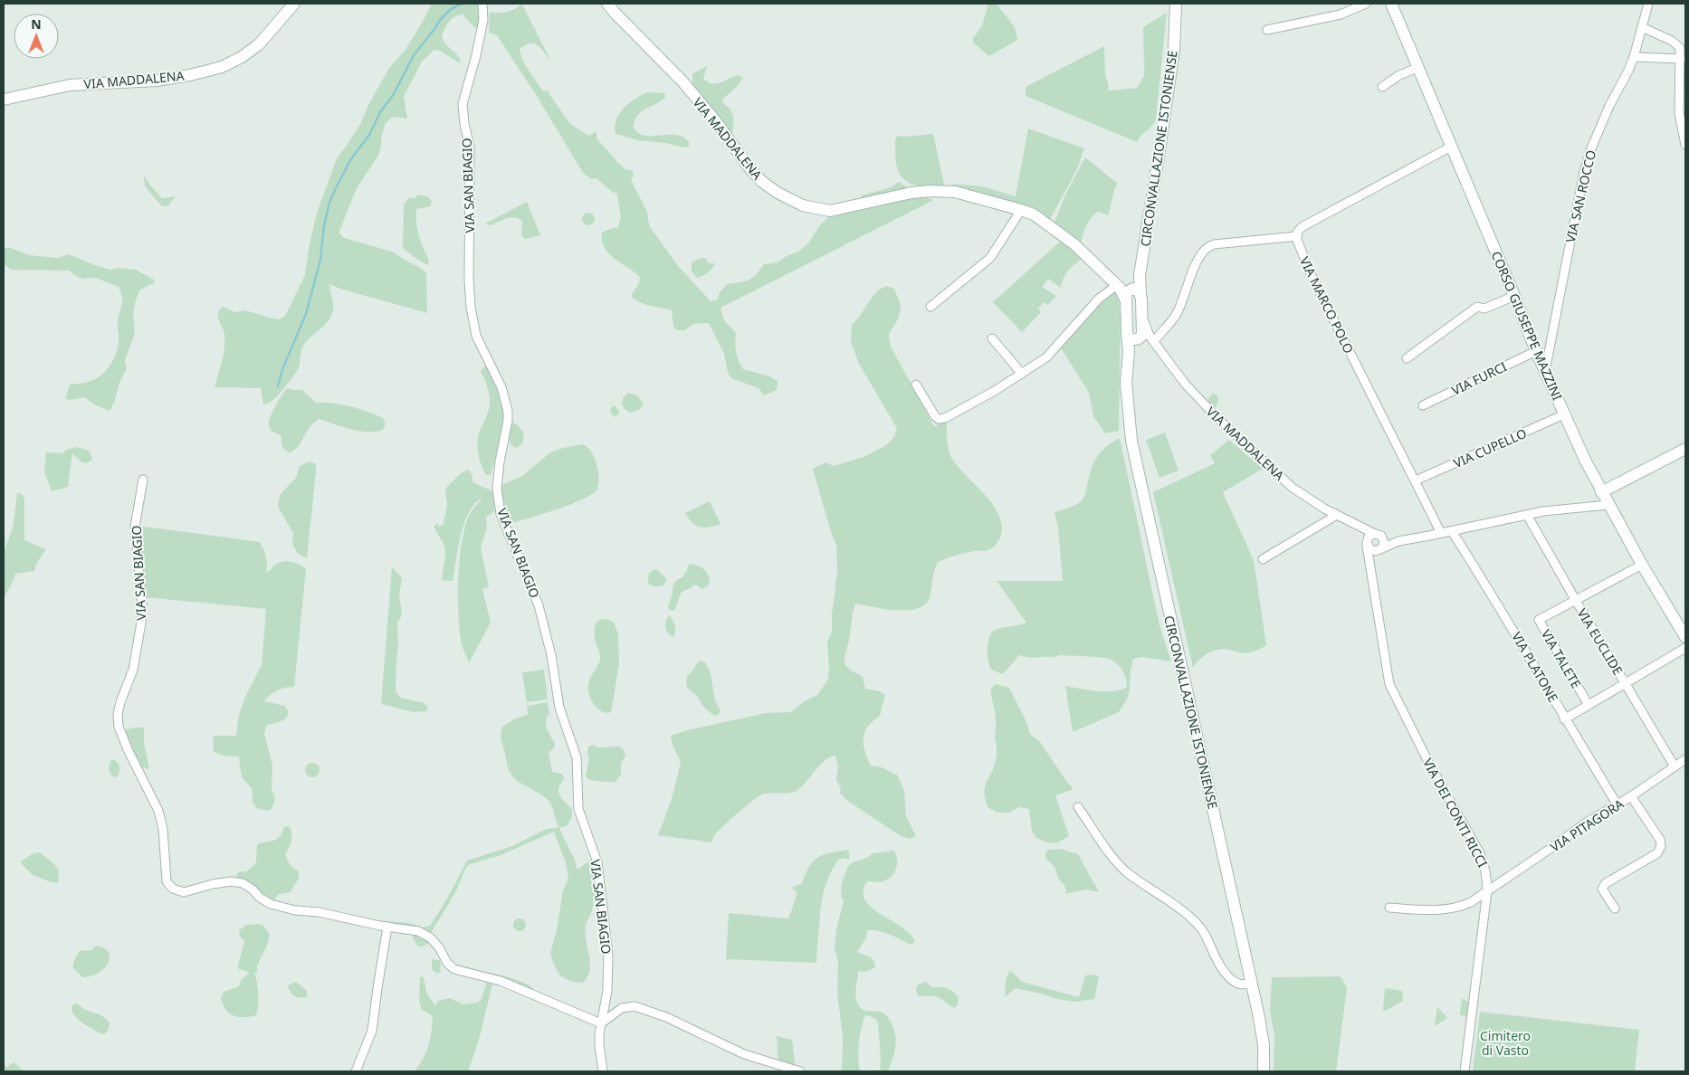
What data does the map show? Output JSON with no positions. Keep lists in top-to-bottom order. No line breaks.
{"streets":{"main road":["VIA MADDALENA","CIRCONVALLAZIONE ISTONIENSE","CORSO GIUSEPPE MAZZINI"],"street":["VIA SAN BIAGIO","VIA SAN ROCCO","VIA MARCO POLO","VIA FURCI","VIA CUPELLO","VIA EUCLIDE","VIA TALETE","VIA PLATONE","VIA DEI CONTI RICCI","VIA PITAGORA"]},"crossings":[["VIA MADDALENA","CIRCONVALLAZIONE ISTONIENSE"],["VIA MADDALENA","VIA DEI CONTI RICCI"],["VIA SAN ROCCO","CORSO GIUSEPPE MAZZINI"],["VIA MARCO POLO","VIA CUPELLO"],["CORSO GIUSEPPE MAZZINI","VIA FURCI"],["CORSO GIUSEPPE MAZZINI","VIA CUPELLO"],["CORSO GIUSEPPE MAZZINI","VIA TALETE"],["VIA EUCLIDE","VIA TALETE"],["VIA EUCLIDE","VIA PITAGORA"],["VIA PLATONE","VIA PITAGORA"],["VIA DEI CONTI RICCI","VIA PITAGORA"]],"parks":["Cimitero di Vasto"],"north":"top"}
